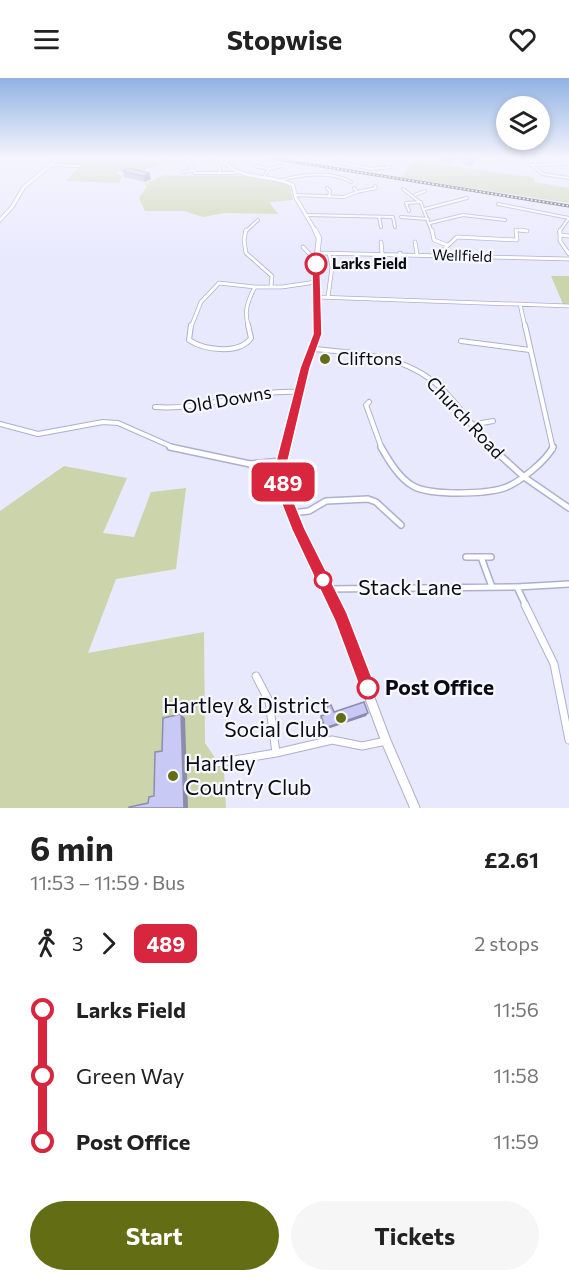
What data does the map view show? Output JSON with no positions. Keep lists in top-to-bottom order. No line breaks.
{"streets":{"street":["Wellfield","Old Downs","Church Road","Stack Lane"]},"places":["Larks Field","Cliftons","Post Office","Hartley & District Social Club","Hartley Country Club"],"lines":["bus line 489"],"page":{"header":"Stopwise","on_map":"489","heading":["6 min","11:53 – 11:59 · Bus","£2.61"],"legs":["3","489","2 stops"],"list":[{"name":"Larks Field","value":"11:56"},{"name":"Green Way","value":"11:58"},{"name":"Post Office","value":"11:59"}],"buttons":["Start","Tickets"]}}
